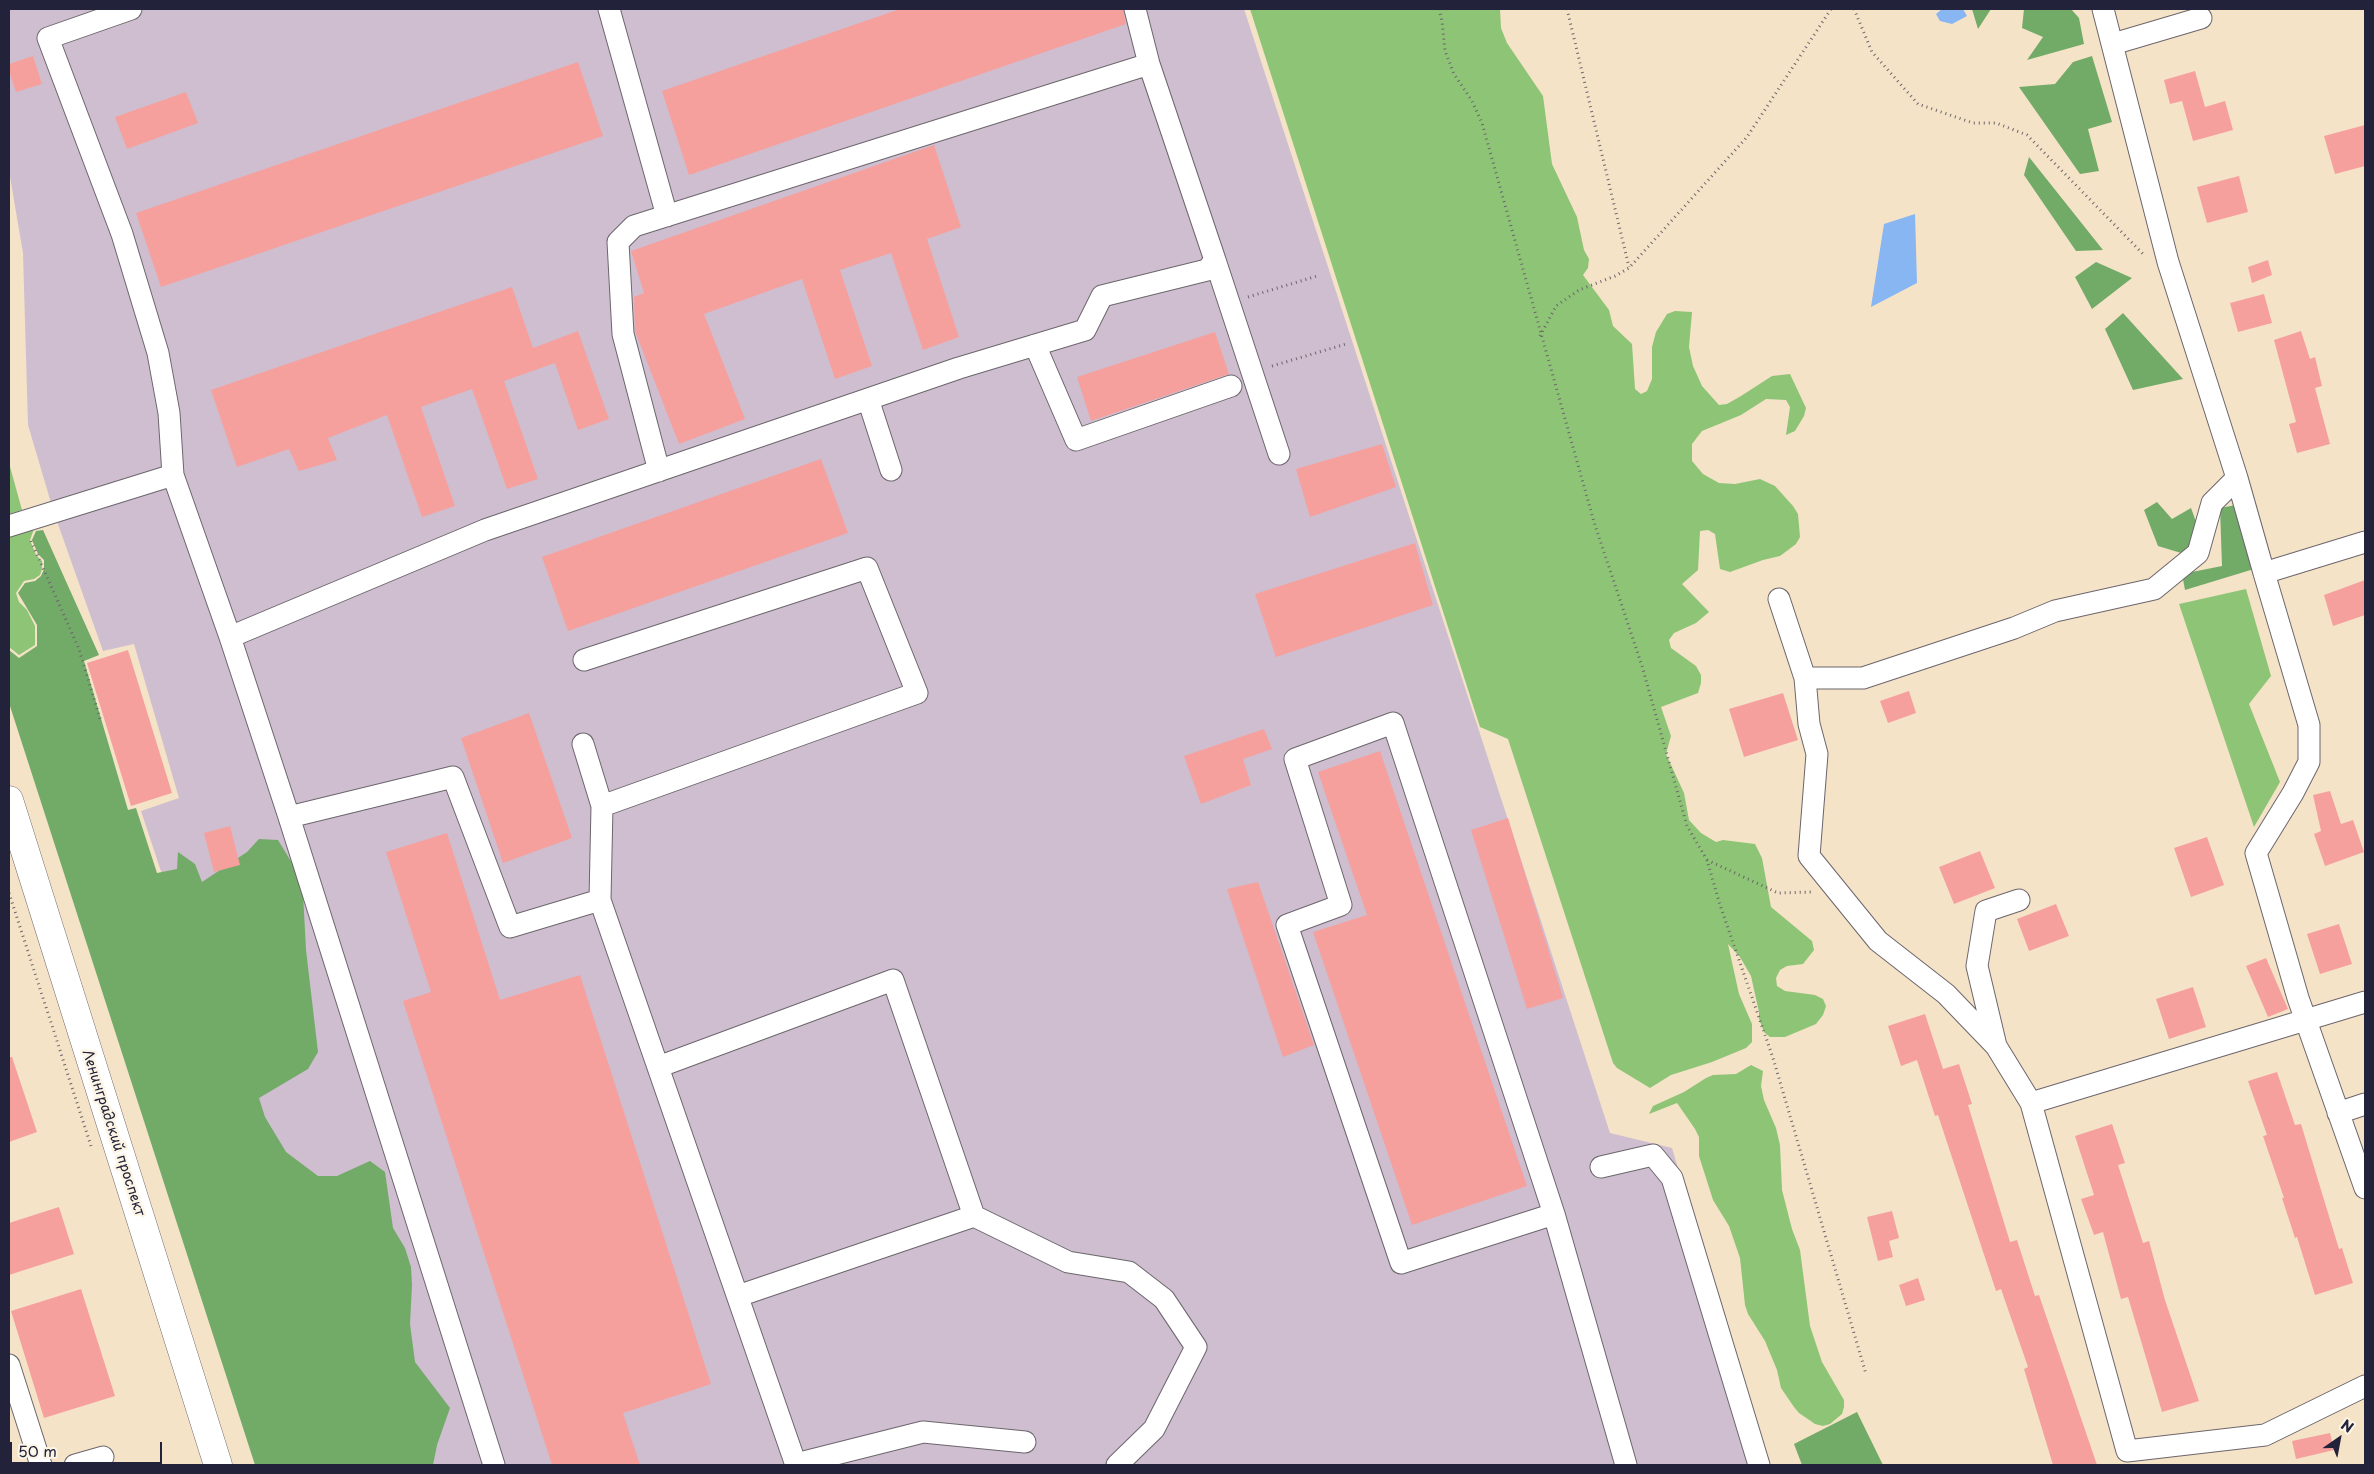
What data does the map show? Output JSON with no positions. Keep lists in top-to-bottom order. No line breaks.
{"streets":{"main road":["Ленинградский проспект"]},"scale_bar":"50 m","north":"top right"}
